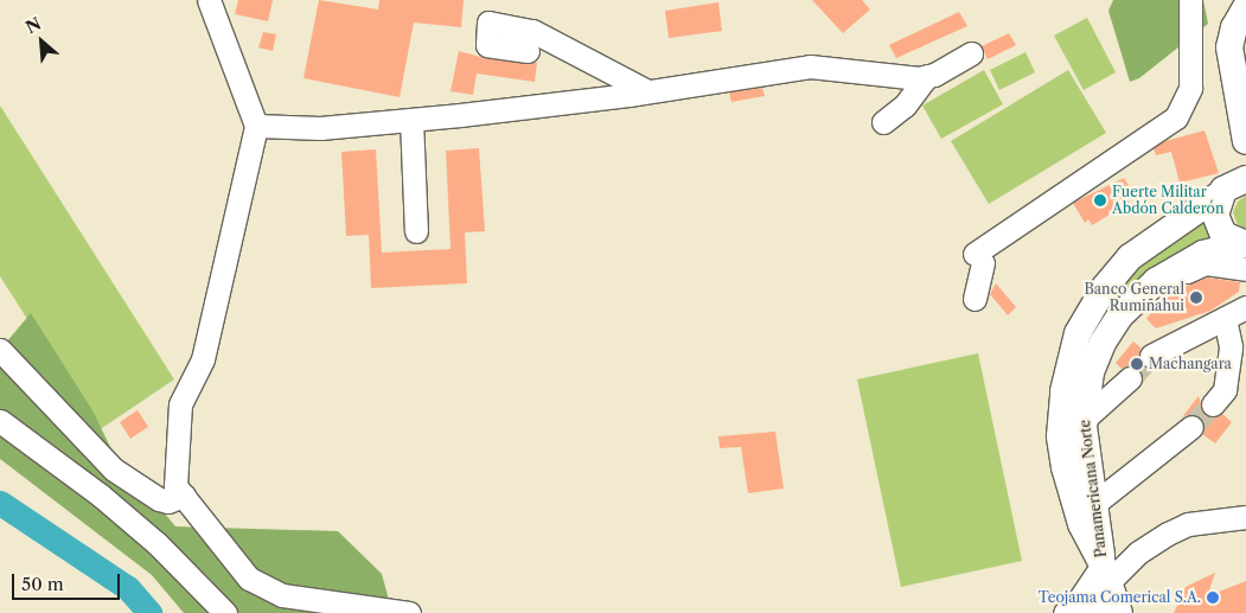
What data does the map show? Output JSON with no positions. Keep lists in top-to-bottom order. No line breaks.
{"streets":{"main road":["Panamericana Norte"]},"places":["Fuerte Militar Abdón Calderón","Banco General Rumiñahui","Machangara","Teojama Comerical S.A."],"scale_bar":"50 m","north":"top left"}
